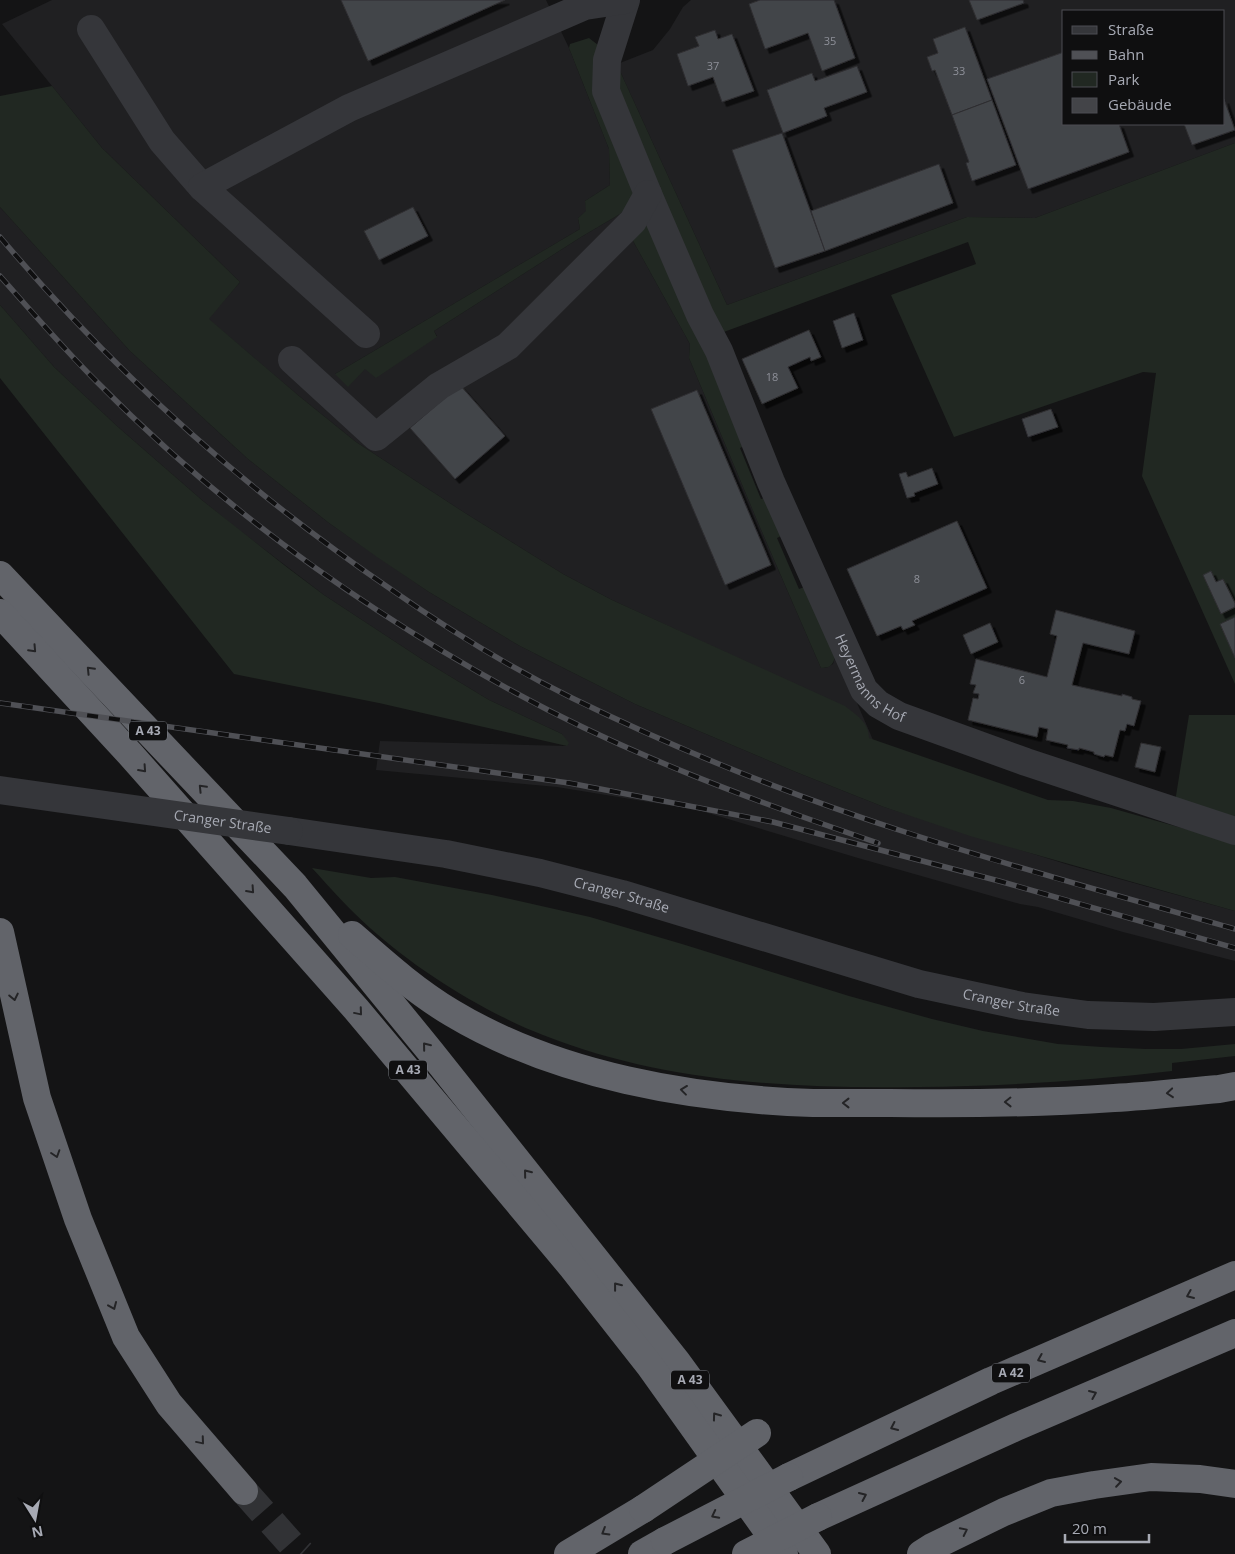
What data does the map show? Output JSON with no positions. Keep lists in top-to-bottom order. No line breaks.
{"streets":{"highway":["A 43","A 42"],"street":["Heyermanns Hof","Cranger Straße"]},"house_numbers":["35","37","33","18","8","6"],"legend":["Straße","Bahn","Park","Gebäude"],"scale_bar":"20 m","north":"bottom"}
